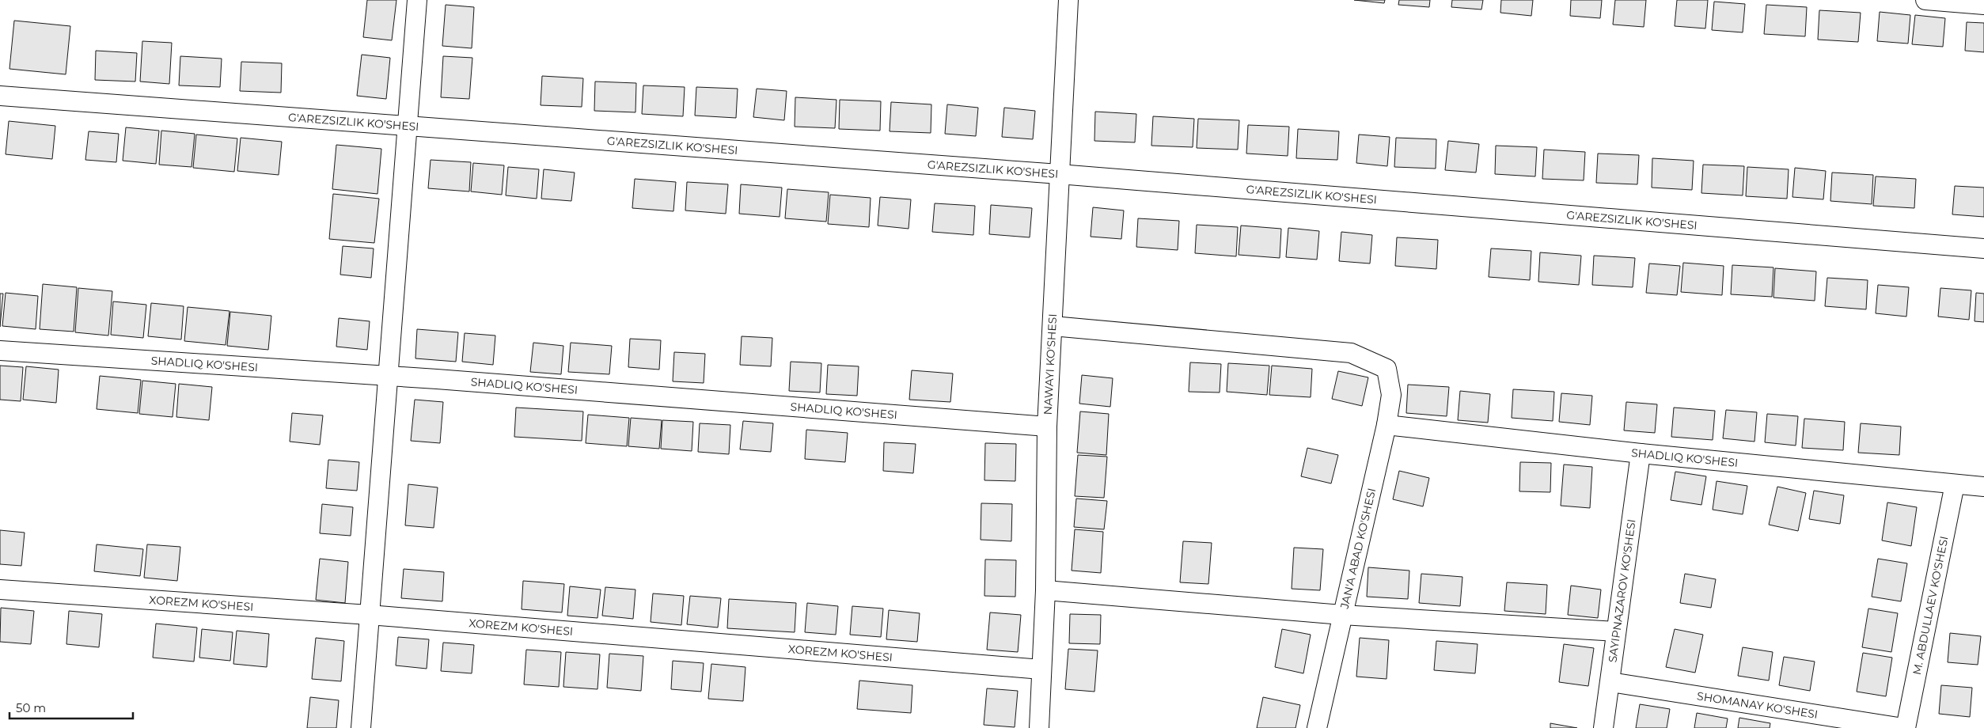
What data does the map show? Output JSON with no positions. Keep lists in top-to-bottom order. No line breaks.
{"streets":{"street":["G'AREZSIZLIK KO'SHESI","SHADLIQ KO'SHESI","NAWAYI KO'SHESI","JAN'A ABAD KO'SHESI","SAYIPNAZAROV KO'SHESI","XOREZM KO'SHESI","M. ABDULLAEV KO'SHESI","SHOMANAY KO'SHESI"]},"crossings":[["G'AREZSIZLIK KO'SHESI","NAWAYI KO'SHESI"],["SHADLIQ KO'SHESI","NAWAYI KO'SHESI"],["SHADLIQ KO'SHESI","JAN'A ABAD KO'SHESI"],["SHADLIQ KO'SHESI","SAYIPNAZAROV KO'SHESI"],["SHADLIQ KO'SHESI","M. ABDULLAEV KO'SHESI"],["NAWAYI KO'SHESI","JAN'A ABAD KO'SHESI"],["NAWAYI KO'SHESI","XOREZM KO'SHESI"],["SAYIPNAZAROV KO'SHESI","SHOMANAY KO'SHESI"],["M. ABDULLAEV KO'SHESI","SHOMANAY KO'SHESI"]],"scale_bar":"50 m"}
